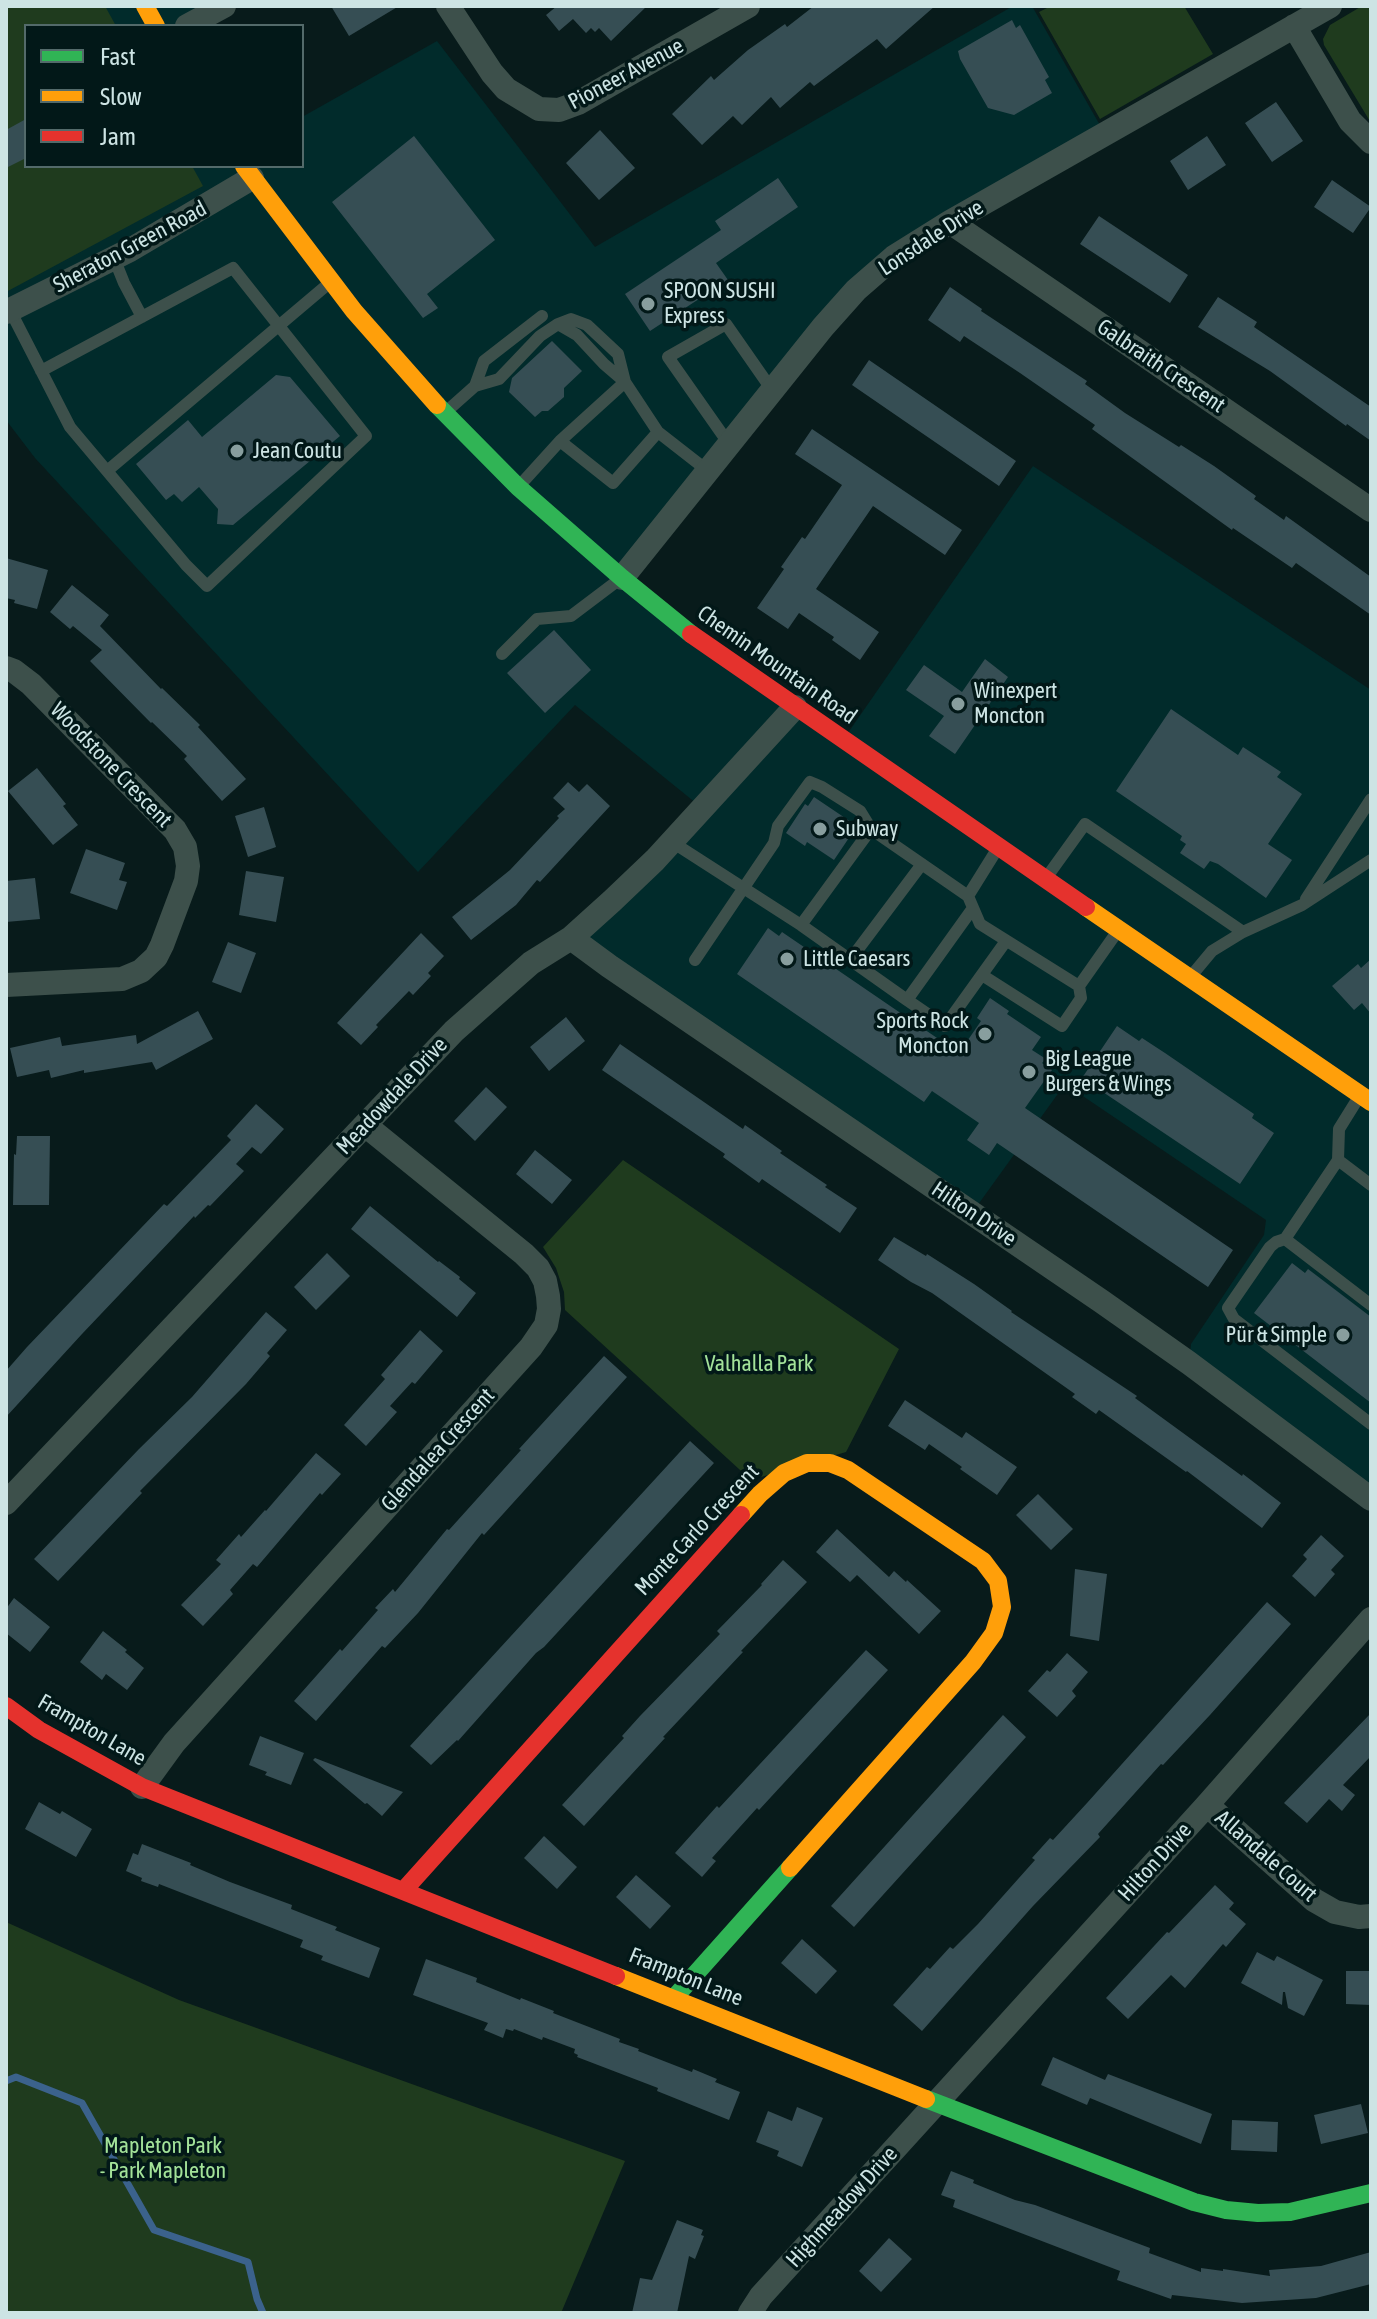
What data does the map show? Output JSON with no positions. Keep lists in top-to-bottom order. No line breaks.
{"streets":{"street":["Pioneer Avenue","Lonsdale Drive","Sheraton Green Road","Galbraith Crescent","Chemin Mountain Road","Woodstone Crescent","Meadowdale Drive","Hilton Drive","Glendalea Crescent","Monte Carlo Crescent","Frampton Lane","Allandale Court","Highmeadow Drive"]},"crossings":[["Lonsdale Drive","Galbraith Crescent"],["Lonsdale Drive","Chemin Mountain Road"],["Sheraton Green Road","Chemin Mountain Road"],["Chemin Mountain Road","Meadowdale Drive"],["Meadowdale Drive","Hilton Drive"],["Meadowdale Drive","Glendalea Crescent"],["Hilton Drive","Frampton Lane"],["Hilton Drive","Allandale Court"],["Hilton Drive","Highmeadow Drive"],["Glendalea Crescent","Frampton Lane"],["Monte Carlo Crescent","Frampton Lane"],["Frampton Lane","Highmeadow Drive"]],"parks":["Valhalla Park","Mapleton Park - Park Mapleton"],"places":["SPOON SUSHI Express","Jean Coutu","Winexpert Moncton","Subway","Little Caesars","Sports Rock Moncton","Big League Burgers & Wings","Pür & Simple"],"legend":["Fast","Slow","Jam"]}
